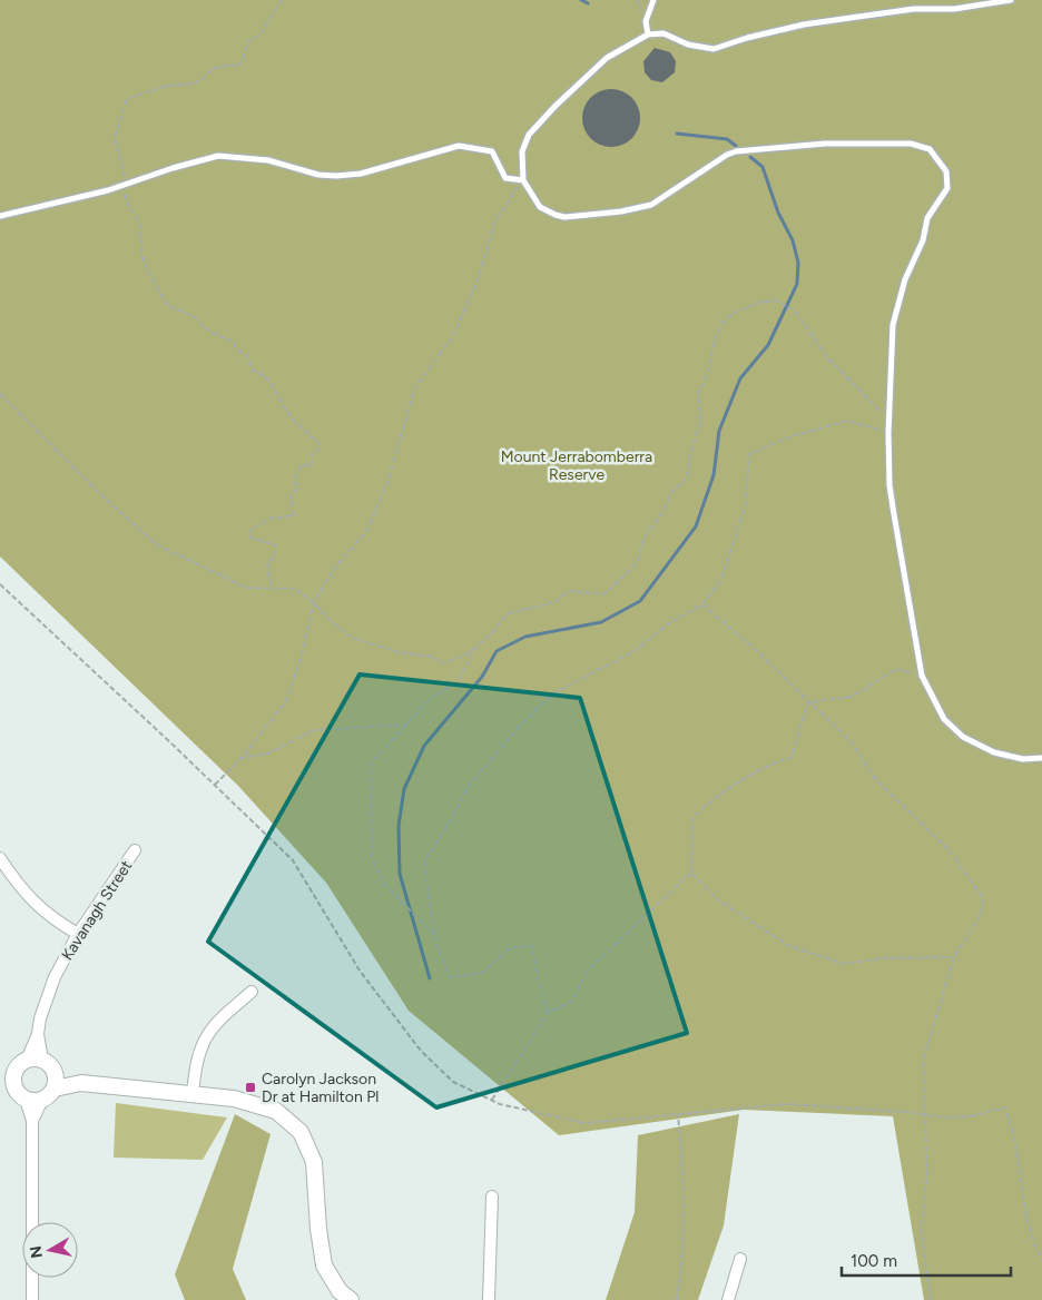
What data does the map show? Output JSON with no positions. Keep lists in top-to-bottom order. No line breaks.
{"streets":{"street":["Kavanagh Street"]},"parks":["Mount Jerrabomberra Reserve"],"places":{"transit":["Carolyn Jackson Dr at Hamilton Pl"]},"scale_bar":"100 m","north":"left"}
